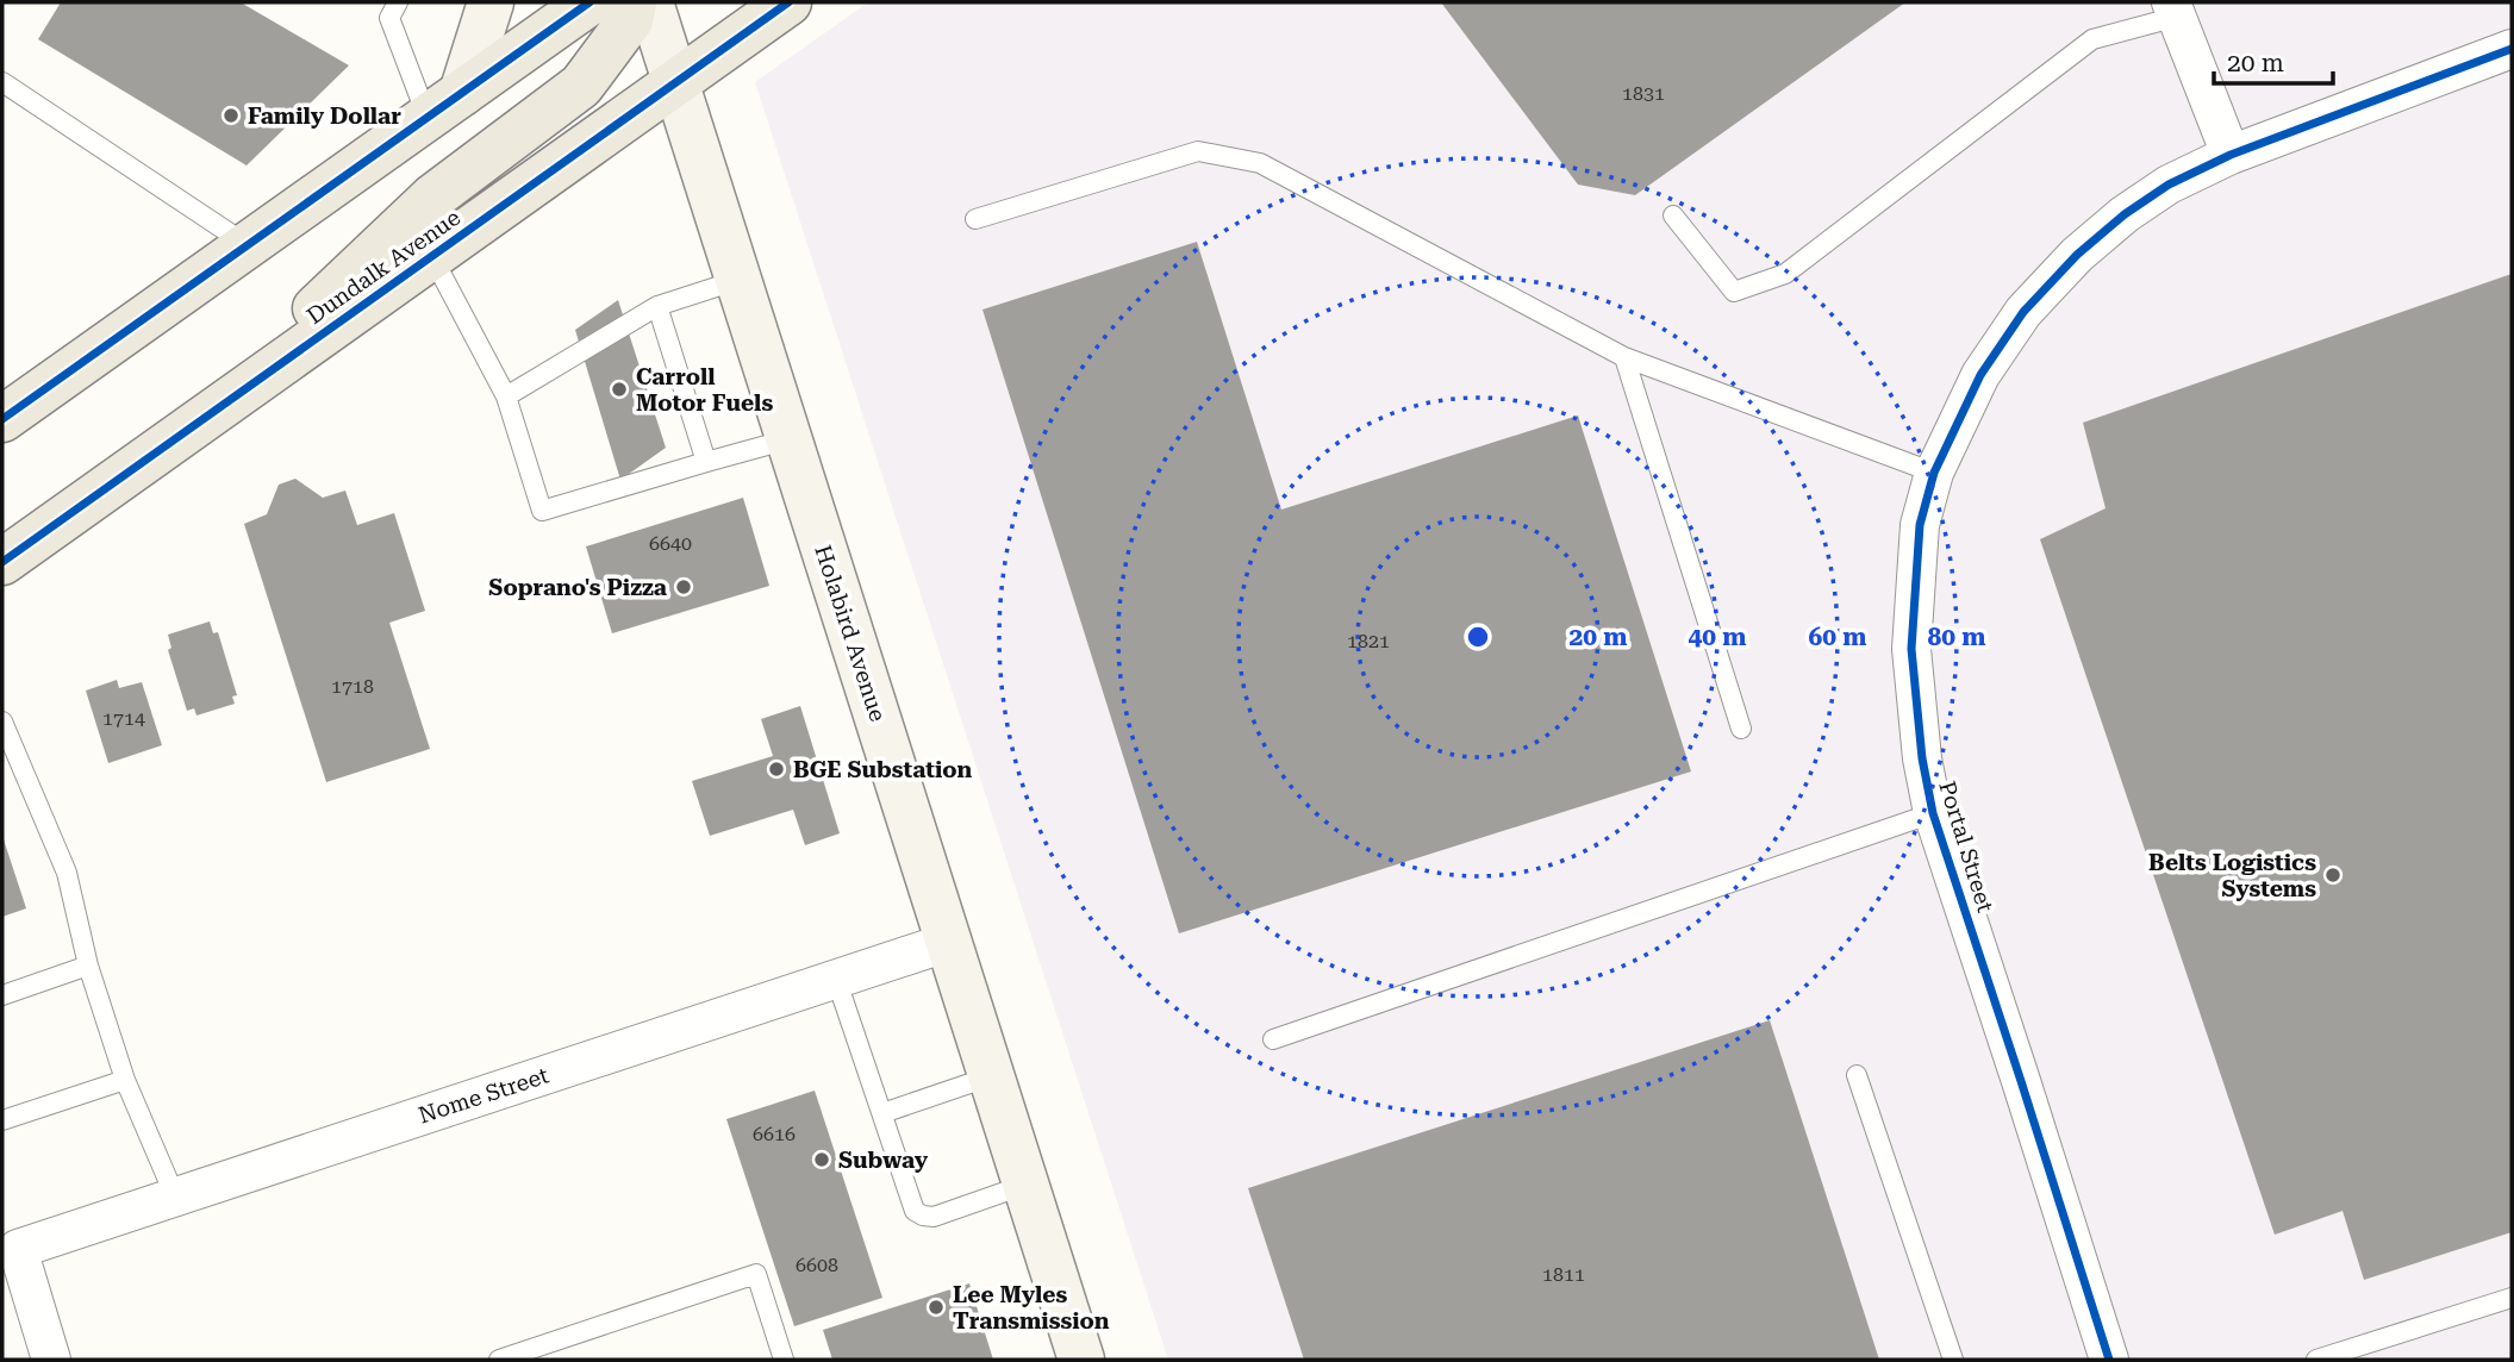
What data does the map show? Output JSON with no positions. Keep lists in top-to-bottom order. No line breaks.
{"streets":{"main road":["Dundalk Avenue","Holabird Avenue"],"street":["Portal Street","Nome Street"]},"crossings":[["Dundalk Avenue","Holabird Avenue"],["Holabird Avenue","Nome Street"]],"places":["Family Dollar","Carroll Motor Fuels","Soprano's Pizza","BGE Substation","Belts Logistics Systems","Subway","Lee Myles Transmission"],"house_numbers":["1831","6640","1821","1718","1714","6616","6608","1811"],"scale_bar":"20 m","rings":["20 m","40 m","60 m","80 m"]}
